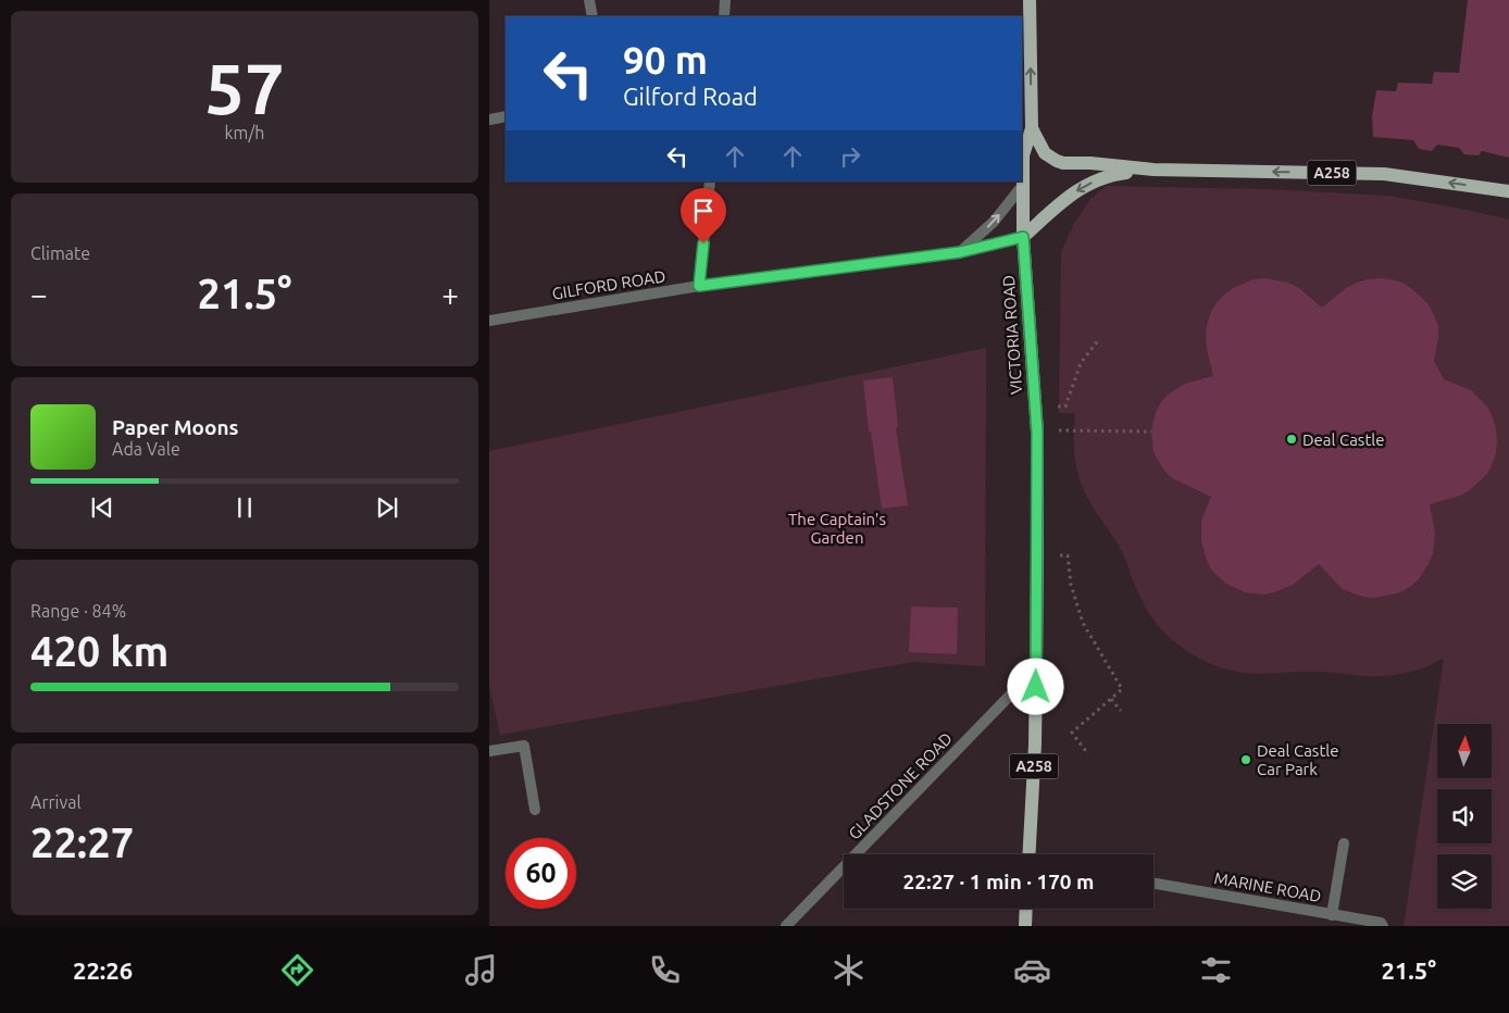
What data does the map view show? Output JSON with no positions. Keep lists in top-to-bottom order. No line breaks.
{"streets":{"main road":["A258","VICTORIA ROAD"],"street":["GILFORD ROAD","GLADSTONE ROAD","MARINE ROAD"]},"crossings":[["A258","GILFORD ROAD"],["A258","VICTORIA ROAD"],["A258","GLADSTONE ROAD"],["GILFORD ROAD","VICTORIA ROAD"],["VICTORIA ROAD","GLADSTONE ROAD"]],"parks":["The Captain's Garden"],"places":["Deal Castle","Deal Castle Car Park"],"north":"top","page":{"tile":[["57","km/h"],"Climate",["Range · 84%","420 km"],["Arrival","22:27"]],"turn":["90 m","Gilford Road"],"heat":["−","21.5°","+"],"song":["Paper Moons","Ada Vale"],"limit":"60","trip":"22:27 · 1 min · 170 m","tabs":["22:26","21.5°"]}}
